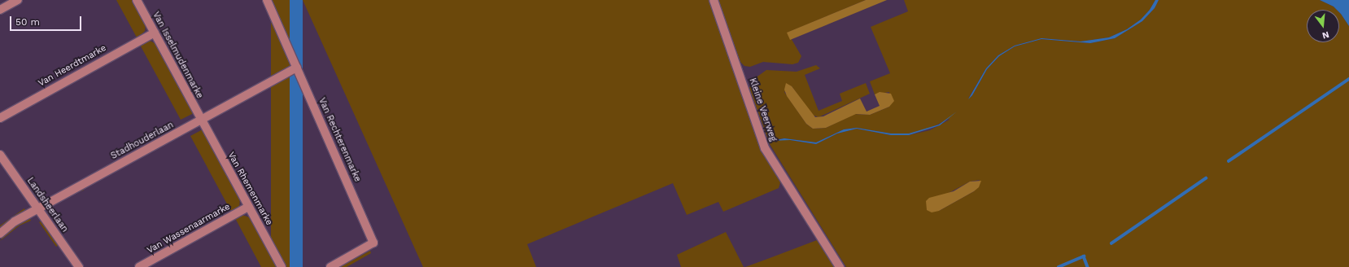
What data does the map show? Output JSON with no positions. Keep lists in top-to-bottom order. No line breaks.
{"streets":{"street":["Van Isselmudenmarke","Van Heerdtmarke","Kleine Veerweg","Van Rechterenmarke","Stadhouderlaan","Van Rhemenmarke","Landsheerlaan","Van Wassenaarmarke"]},"crossings":[["Van Isselmudenmarke","Van Heerdtmarke"],["Van Isselmudenmarke","Stadhouderlaan"],["Van Isselmudenmarke","Van Rhemenmarke"],["Van Rechterenmarke","Stadhouderlaan"],["Stadhouderlaan","Van Rhemenmarke"],["Stadhouderlaan","Landsheerlaan"],["Van Rhemenmarke","Van Wassenaarmarke"]],"scale_bar":"50 m","north":"bottom"}
